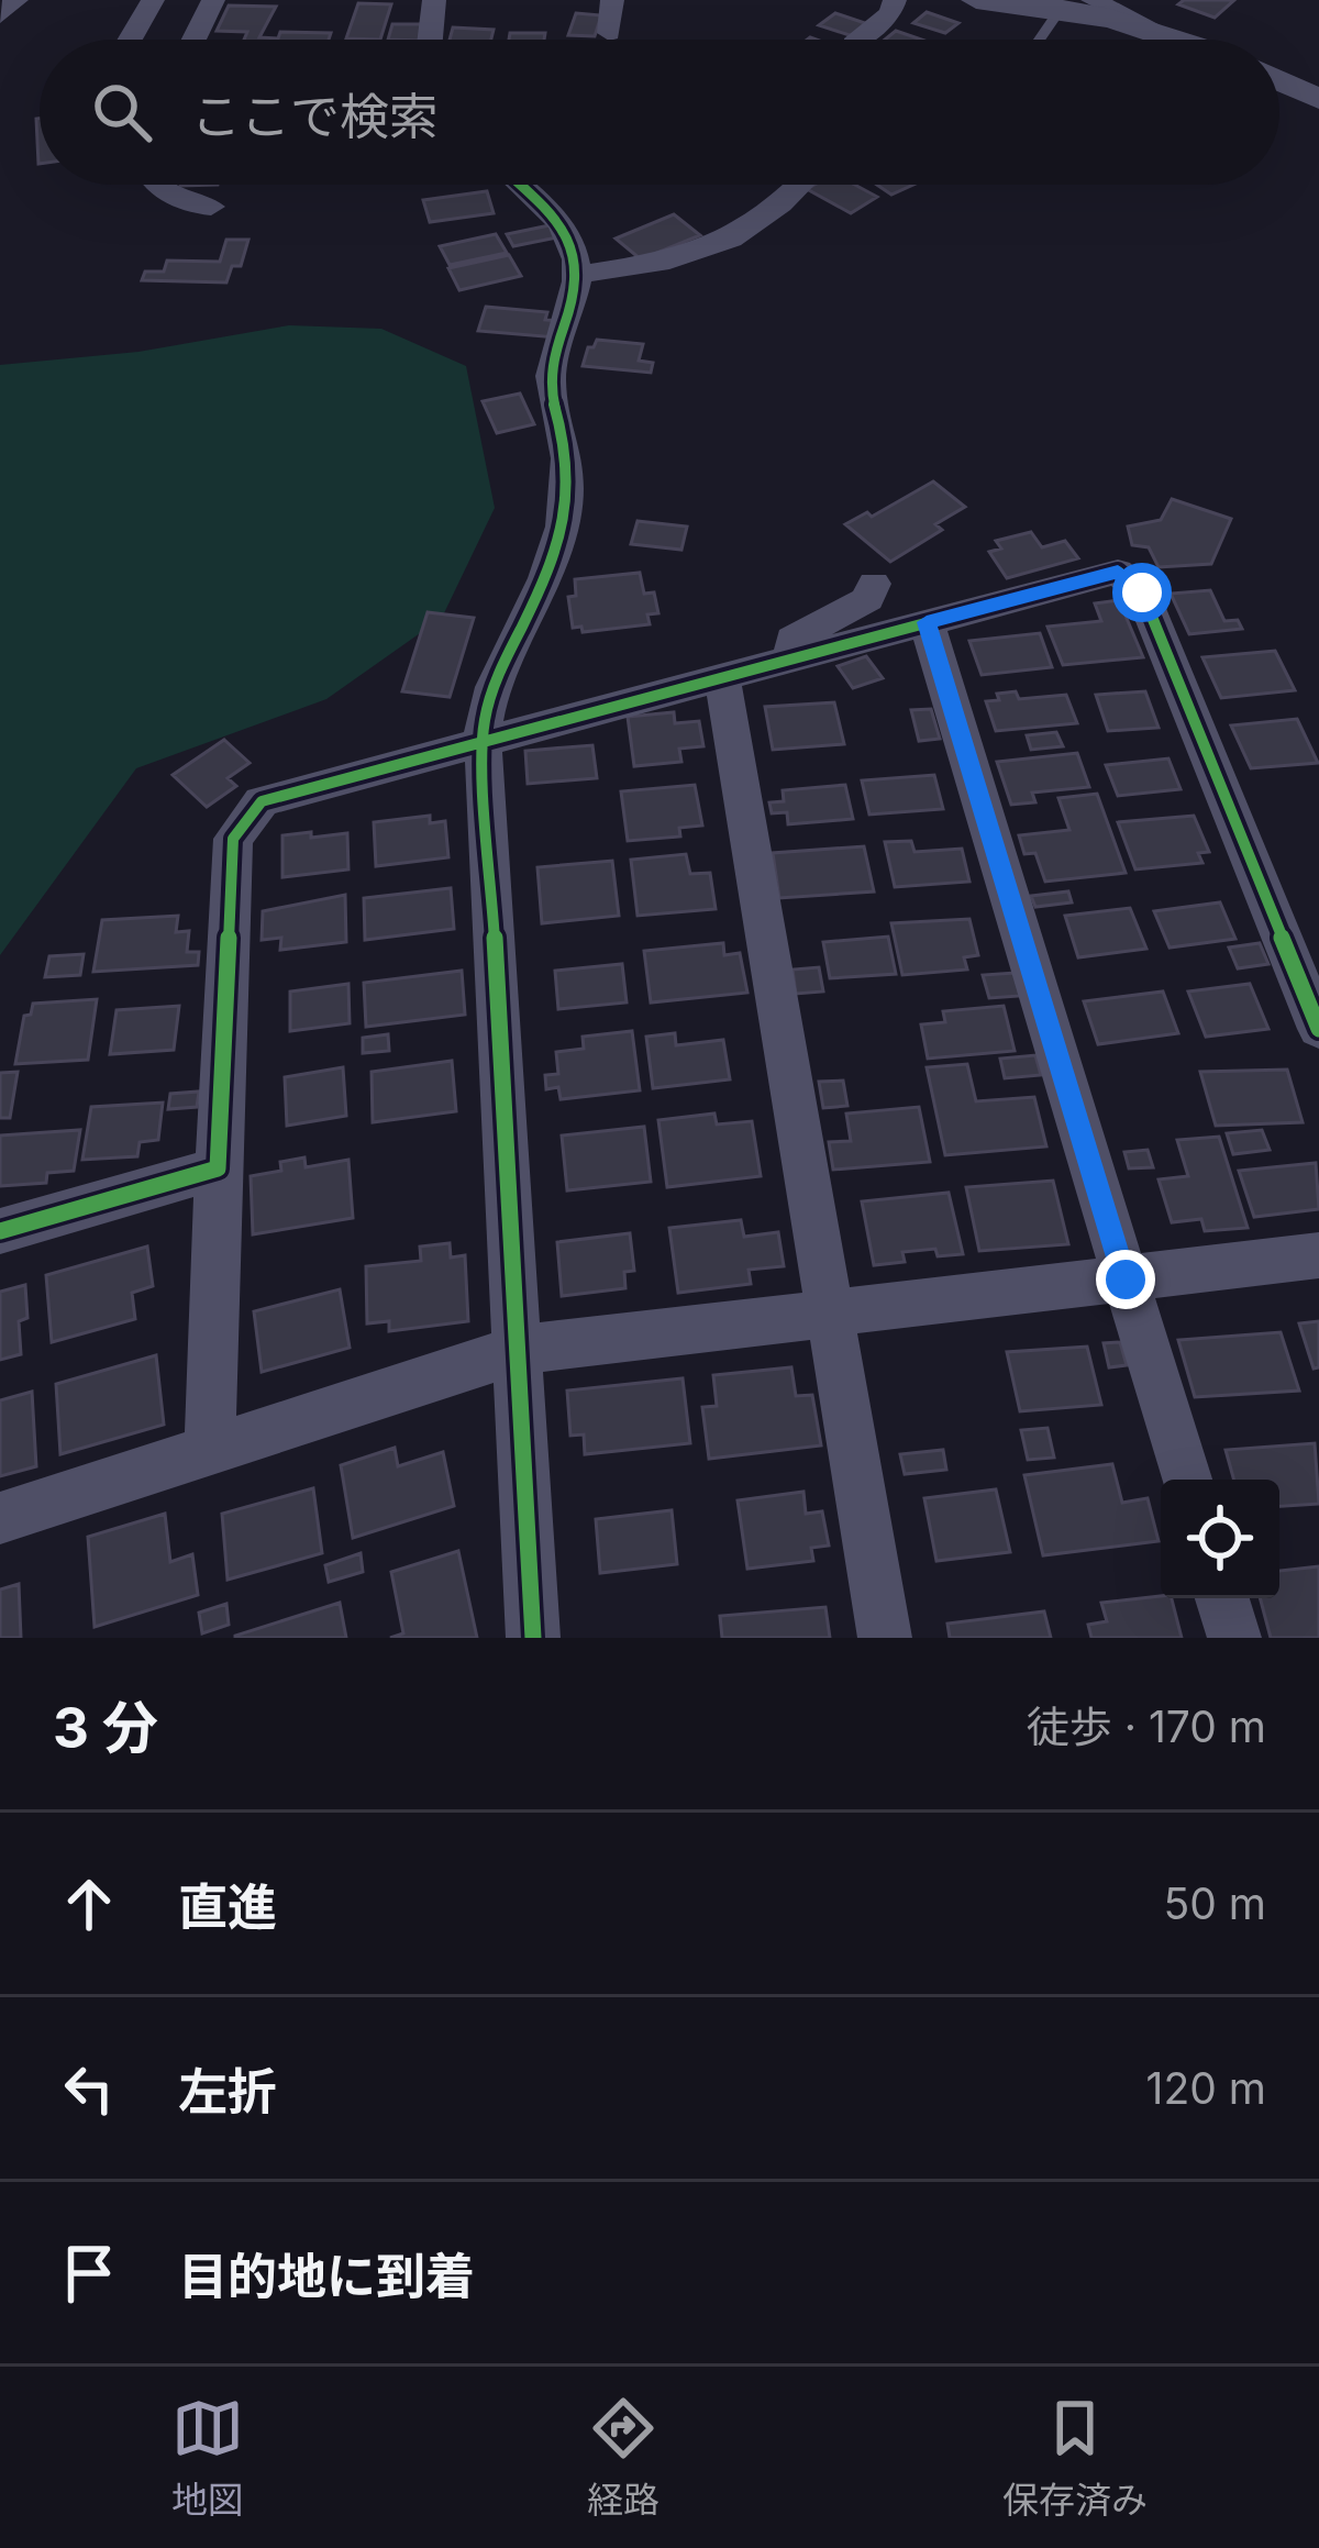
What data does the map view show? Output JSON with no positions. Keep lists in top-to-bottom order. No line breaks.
{"page":{"search":"ここで検索","heading":["3 分","徒歩 · 170 m"],"list":[["直進","50 m"],["左折","120 m"],"目的地に到着"],"nav":["地図","経路","保存済み"]}}
